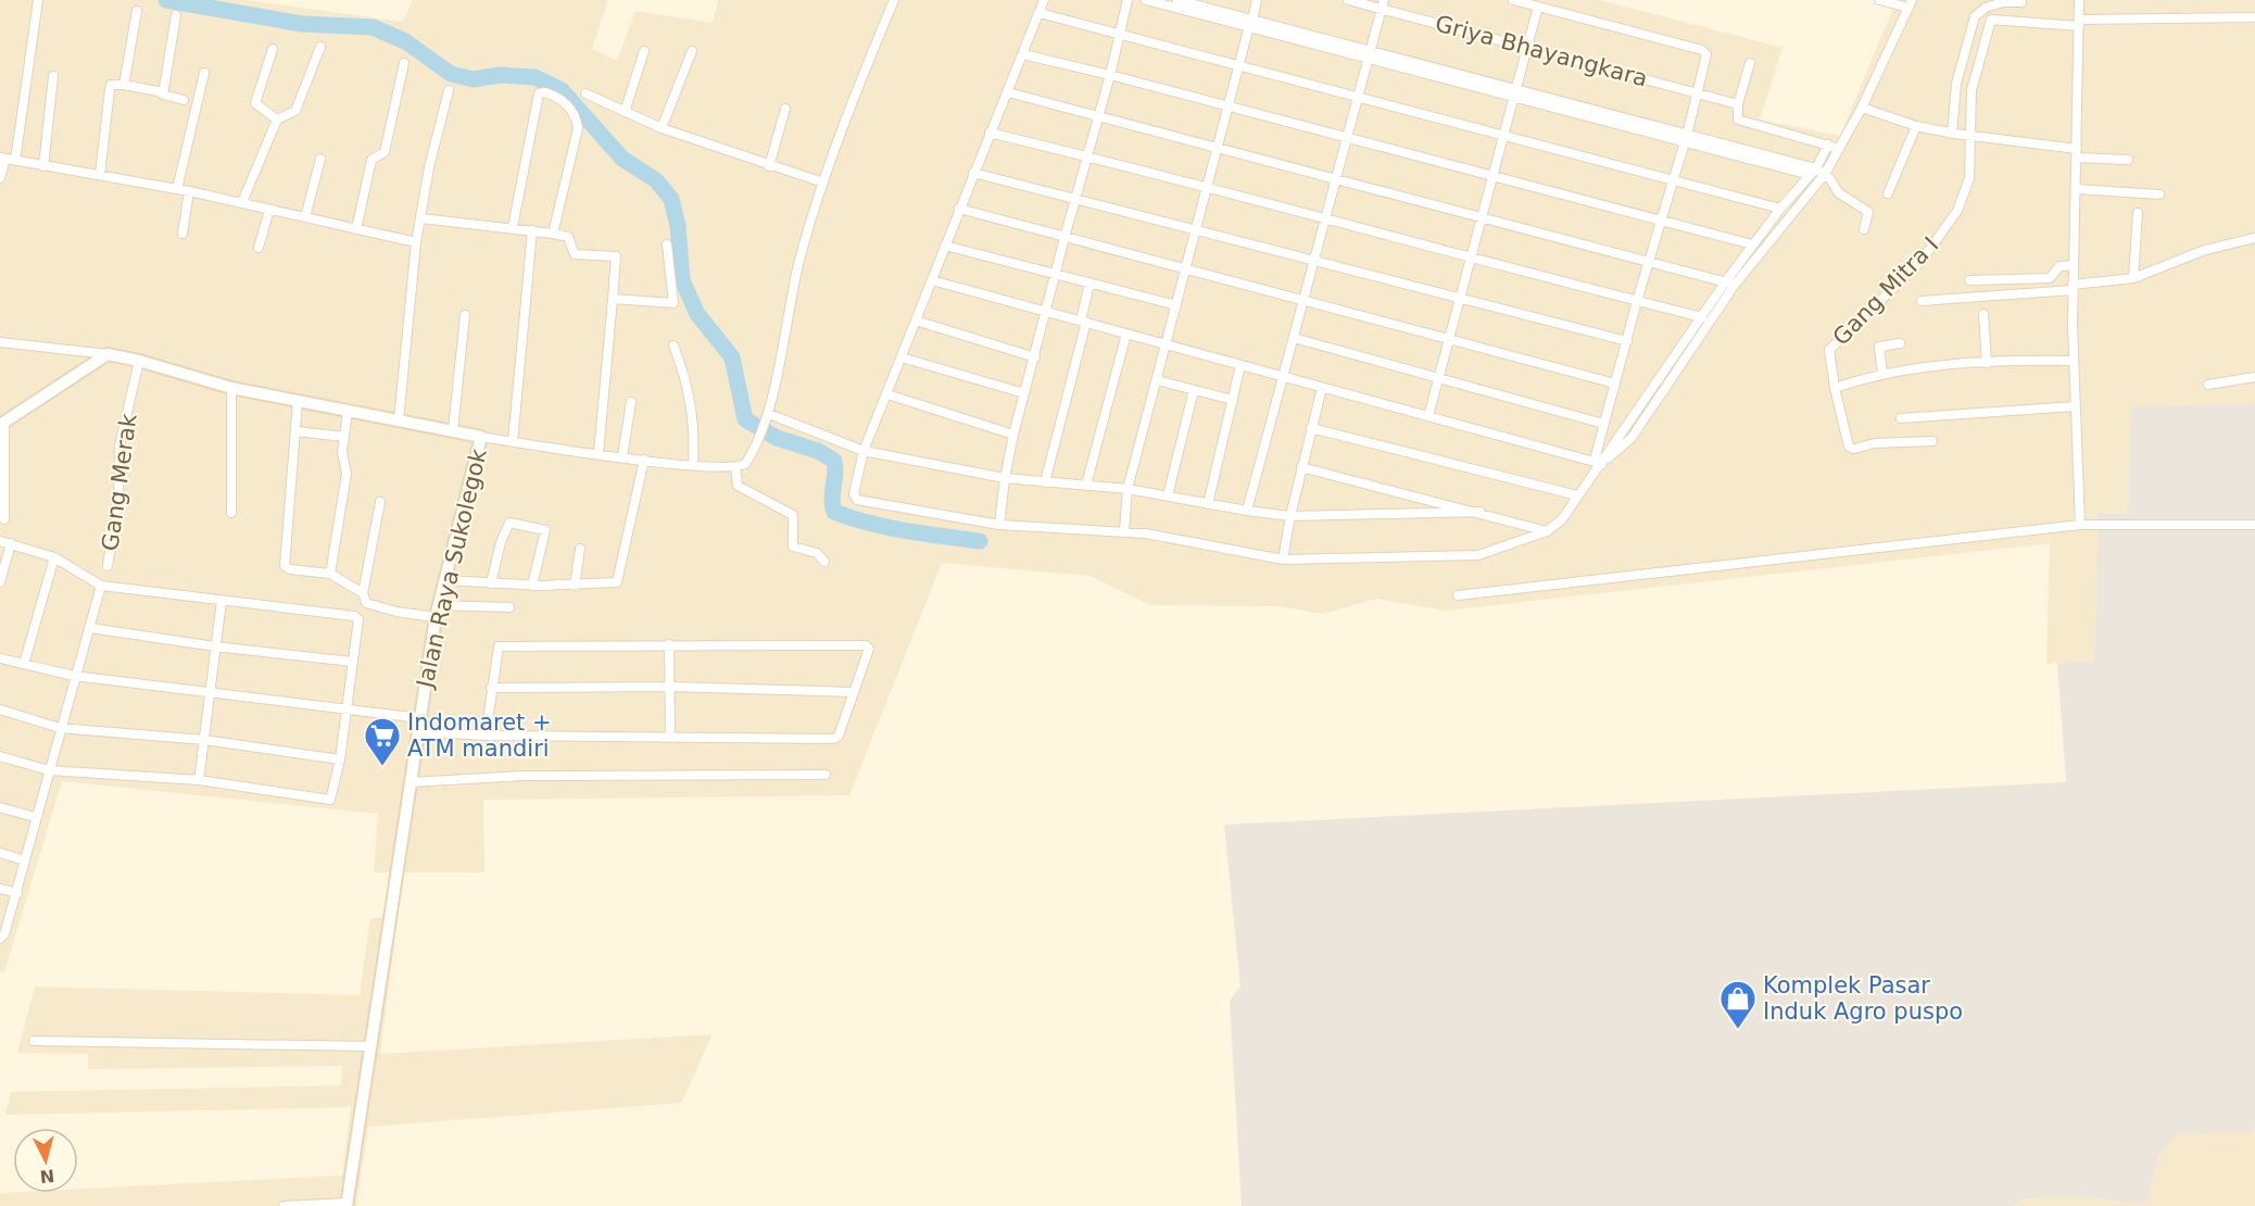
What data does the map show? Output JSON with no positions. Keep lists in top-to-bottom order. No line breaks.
{"streets":{"street":["Griya Bhayangkara","Gang Mitra I","Gang Merak","Jalan Raya Sukolegok"]},"crossings":[["Gang Merak","Jalan Raya Sukolegok"]],"places":{"supermarket":["Indomaret + ATM mandiri"],"shop":["Komplek Pasar Induk Agro puspo"]},"north":"bottom"}
